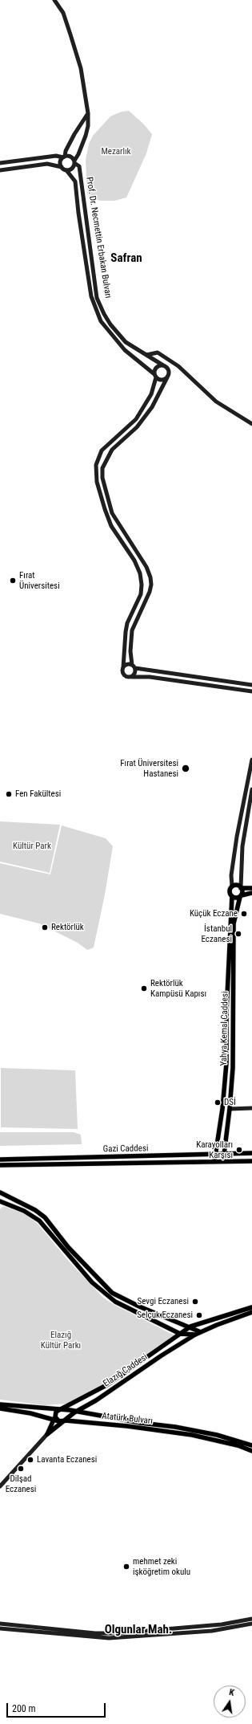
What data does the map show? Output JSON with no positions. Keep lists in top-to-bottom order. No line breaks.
{"streets":{"main road":["Prof. Dr. Necmettin Erbakan Bulvarı","Yahya Kemal Caddesi","Gazi Caddesi","Elazığ Caddesi","Atatürk Bulvarı"]},"crossings":[["Yahya Kemal Caddesi","Gazi Caddesi"],["Elazığ Caddesi","Atatürk Bulvarı"]],"districts":["Safran","Olgunlar Mah."],"parks":["Mezarlık","Kültür Park","Elazığ Kültür Parkı"],"places":["Fırat Üniversitesi","Fırat Üniversitesi Hastanesi","Fen Fakültesi","Küçük Eczane","Rektörlük","İstanbul Eczanesi","Rektörlük Kampüsü Kapısı","DSİ","Karayolları Karşısı","Sevgi Eczanesi","Selçuk Eczanesi","Lavanta Eczanesi","Dilşad Eczanesi","mehmet zeki işköğretim okulu"],"scale_bar":"200 m","north":"top"}
